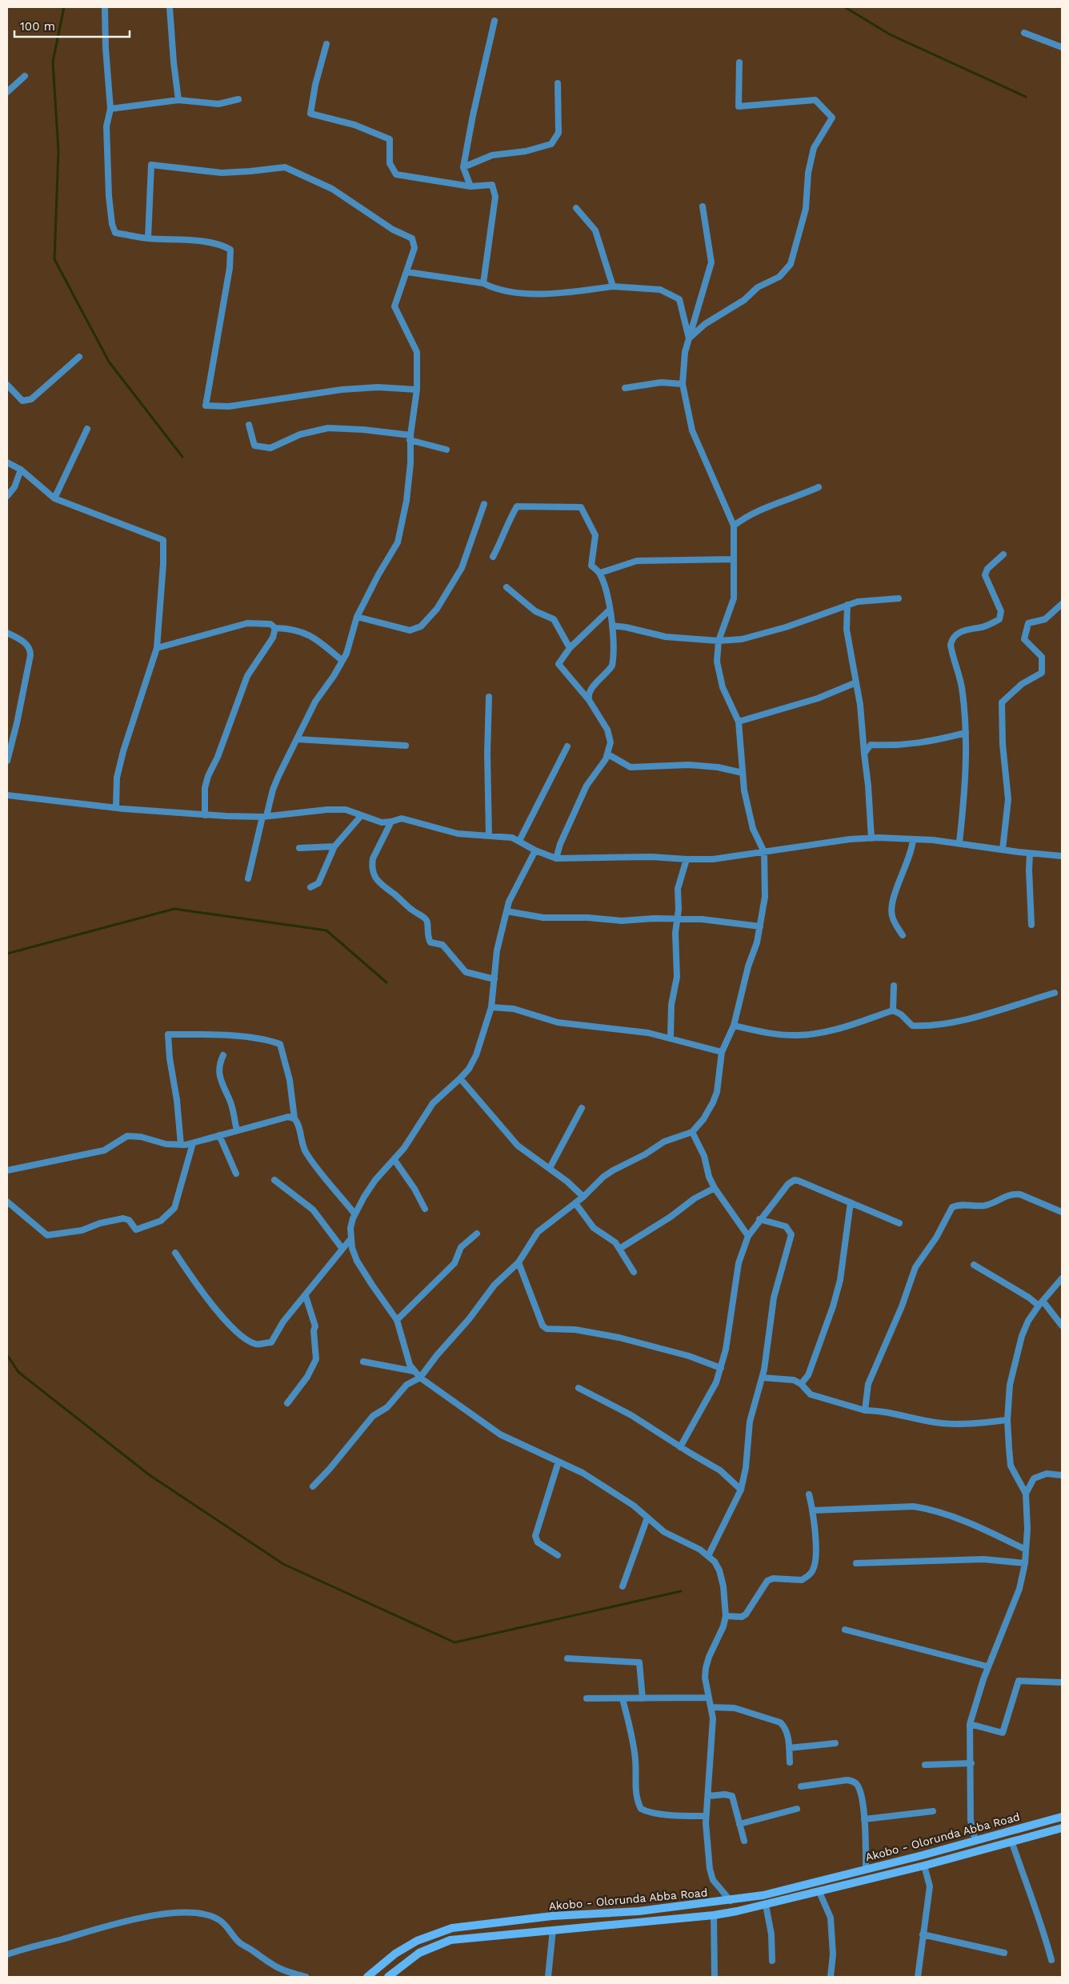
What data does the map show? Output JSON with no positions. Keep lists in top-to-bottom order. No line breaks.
{"streets":{"main road":["Akobo - Olorunda Abba Road"]},"scale_bar":"100 m"}
